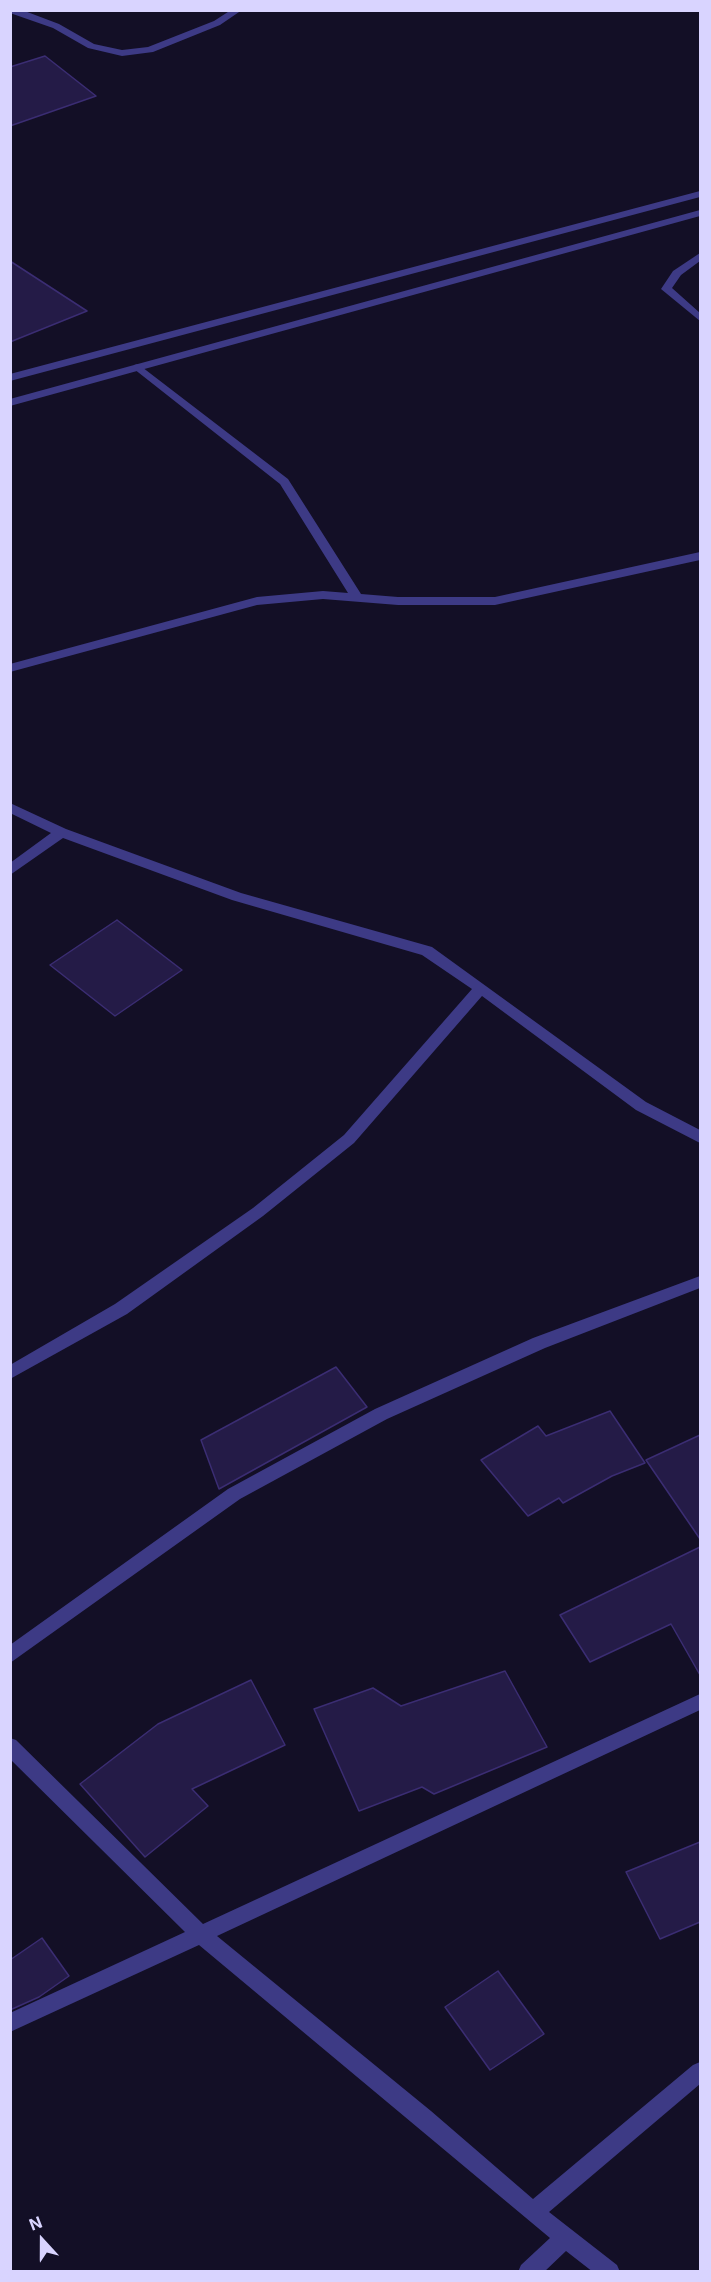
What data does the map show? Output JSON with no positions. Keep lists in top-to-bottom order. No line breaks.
{"north":"top"}
